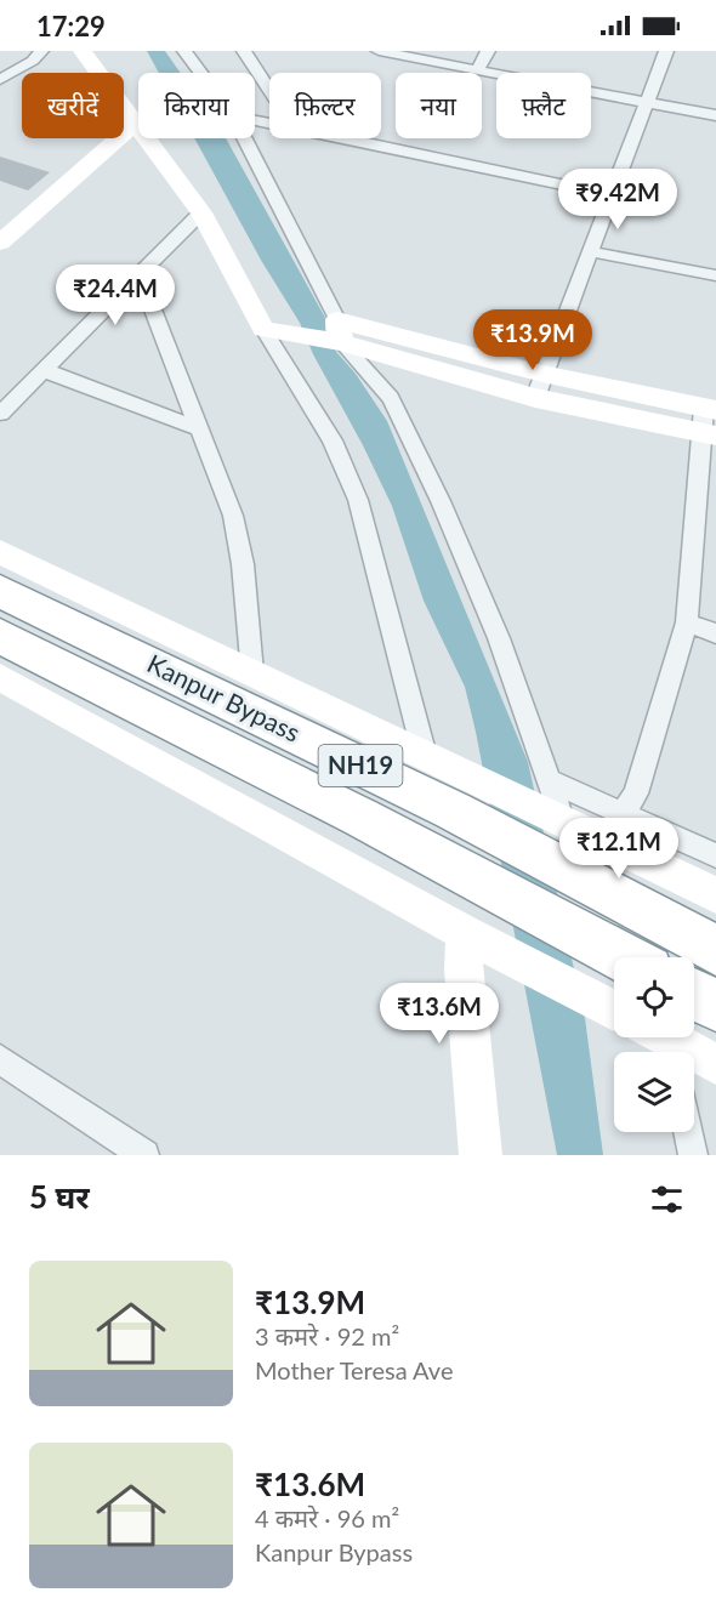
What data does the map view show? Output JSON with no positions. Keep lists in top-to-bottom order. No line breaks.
{"streets":{"highway":["Kanpur Bypass","NH19"]},"page":{"status":"17:29","chip":["खरीदें","किराया","फ़िल्टर","नया","फ़्लैट"],"price":["₹9.42M","₹24.4M","₹13.9M","₹12.1M","₹13.6M"],"heading":"5 घर","list":[{"name":"₹13.9M","note":"3 कमरे · 92 m² · Mother Teresa Ave"},{"name":"₹13.6M","note":"4 कमरे · 96 m² · Kanpur Bypass"}]}}
